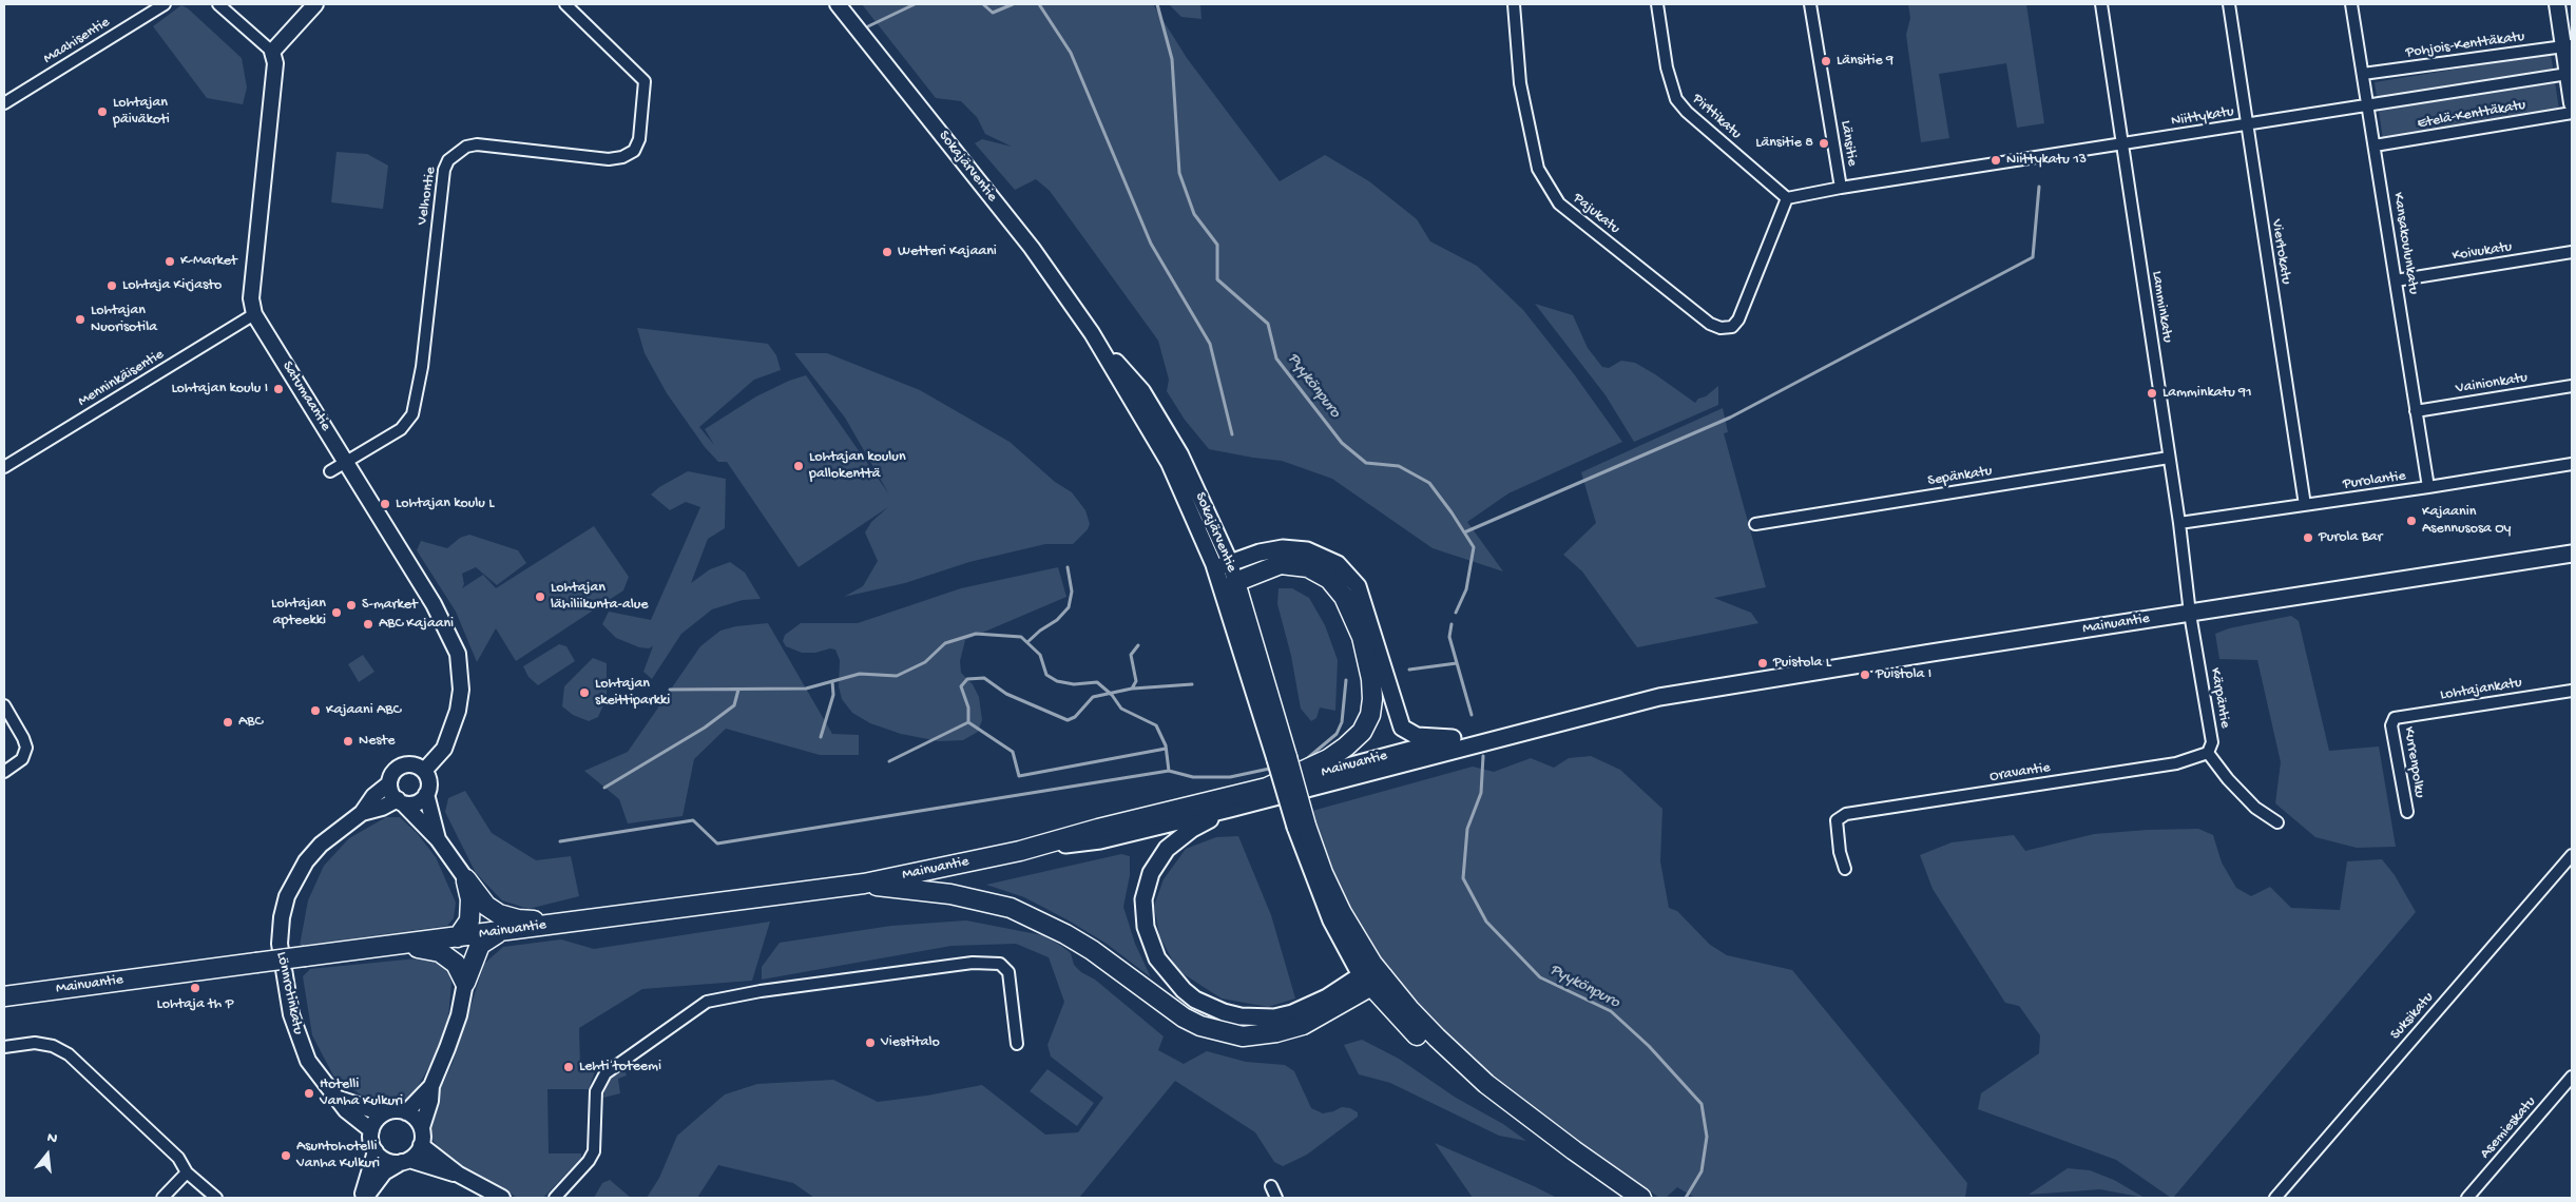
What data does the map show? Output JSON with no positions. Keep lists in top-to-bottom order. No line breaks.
{"streets":{"highway":["Sokajärventie","Mainuantie"],"street":["Maahisentie","Pohjois-Kenttäkatu","Etelä-Kenttäkatu","Pirttikatu","Niittykatu","Länsitie","Velhontie","Pajukatu","Kansakoulunkatu","Viertokatu","Koivukatu","Lamminkatu","Menninkäisentie","Vainionkatu","Satumaantie","Sepänkatu","Purolantie","Lohtajankatu","Kärpäntie","Kurrenpolku","Oravantie","Lönnrotinkatu","Suksikatu","Asemieskatu"]},"crossings":[["Pohjois-Kenttäkatu","Kansakoulunkatu"],["Etelä-Kenttäkatu","Kansakoulunkatu"],["Pirttikatu","Länsitie"],["Pirttikatu","Pajukatu"],["Niittykatu","Länsitie"],["Niittykatu","Kansakoulunkatu"],["Niittykatu","Viertokatu"],["Niittykatu","Lamminkatu"],["Länsitie","Pajukatu"],["Velhontie","Satumaantie"],["Kansakoulunkatu","Koivukatu"],["Kansakoulunkatu","Vainionkatu"],["Kansakoulunkatu","Purolantie"],["Viertokatu","Purolantie"],["Lamminkatu","Sepänkatu"],["Lamminkatu","Purolantie"],["Lamminkatu","Mainuantie"],["Lamminkatu","Kärpäntie"],["Menninkäisentie","Satumaantie"],["Satumaantie","Lönnrotinkatu"],["Mainuantie","Kärpäntie"],["Lohtajankatu","Kurrenpolku"],["Kärpäntie","Oravantie"]],"water":["Pyykönpuro"],"places":["Länsitie 9","Lohtajan päiväkoti","Länsitie 8","Niittykatu 13","Wetteri Kajaani","K-Market","Lohtaja Kirjasto","Lohtajan Nuorisotila","Lohtajan koulu I","Lamminkatu 91","Lohtajan koulun pallokenttä","Lohtajan koulu L","Kajaanin Asennusosa Oy","Purola Bar","Lohtajan lähiliikunta-alue","S-market","Lohtajan apteekki","ABC Kajaani","Puistola L","Puistola I","Lohtajan skeittiparkki","Kajaani ABC","ABC","Neste","Lohtaja th P","Viestitalo","Lehti toteemi","Hotelli Vanha Kulkuri","Asuntohotelli Vanha Kulkuri"],"north":"top"}
